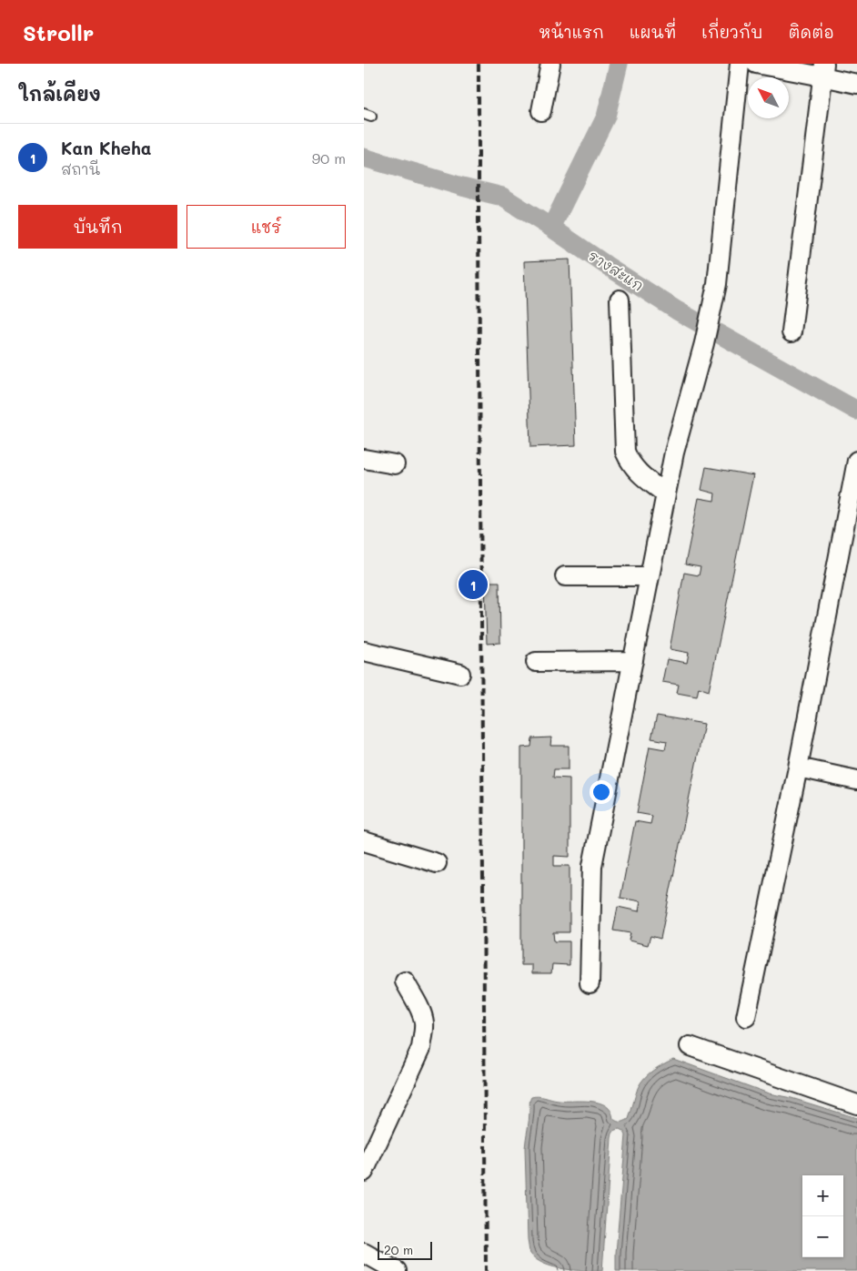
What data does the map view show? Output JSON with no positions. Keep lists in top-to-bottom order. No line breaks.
{"water":["รางสะแก"],"scale_bar":"20 m","north":"top left","page":{"header":"Strollr","nav":["หน้าแรก","แผนที่","เกี่ยวกับ","ติดต่อ"],"heading":"ใกล้เคียง","list":[{"mark":"1","name":"Kan Kheha","note":"สถานี","value":"90 m"}],"buttons":["บันทึก","แชร์"],"pins":"1","map_buttons":["+","−"],"scale":"20 m"}}
